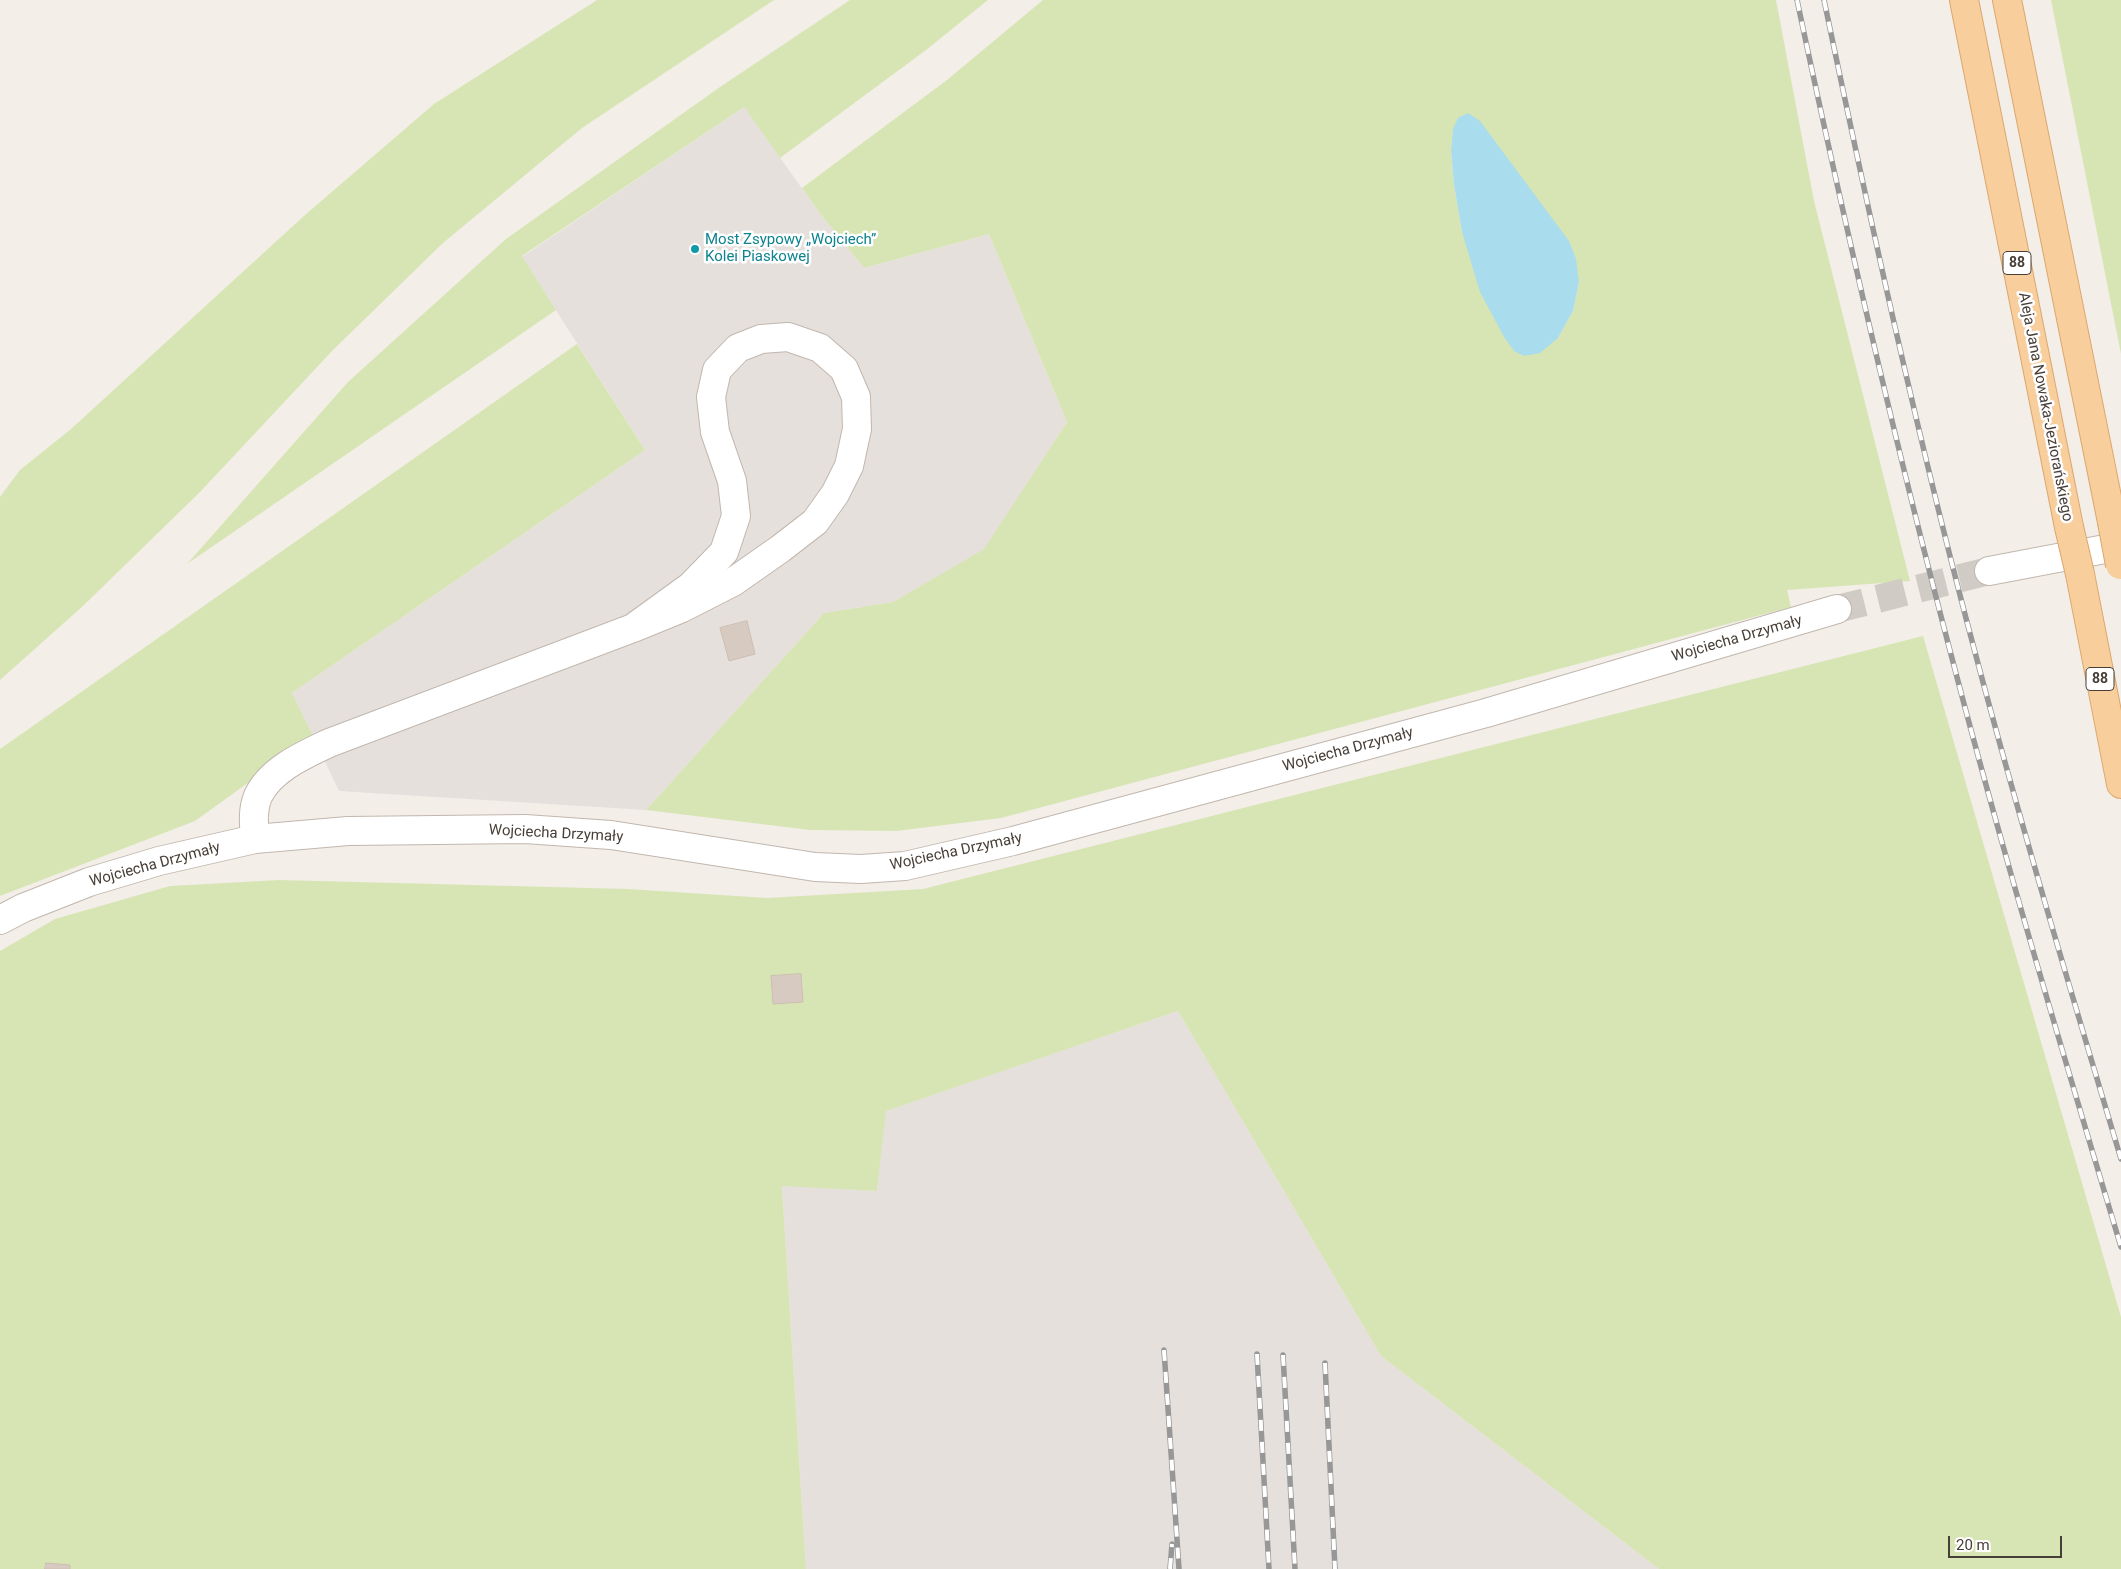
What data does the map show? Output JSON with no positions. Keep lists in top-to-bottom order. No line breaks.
{"streets":{"main road":["88","Aleja Jana Nowaka-Jeziorańskiego"],"street":["Wojciecha Drzymały"]},"places":["Most Zsypowy „Wojciech” Kolei Piaskowej"],"scale_bar":"20 m"}
